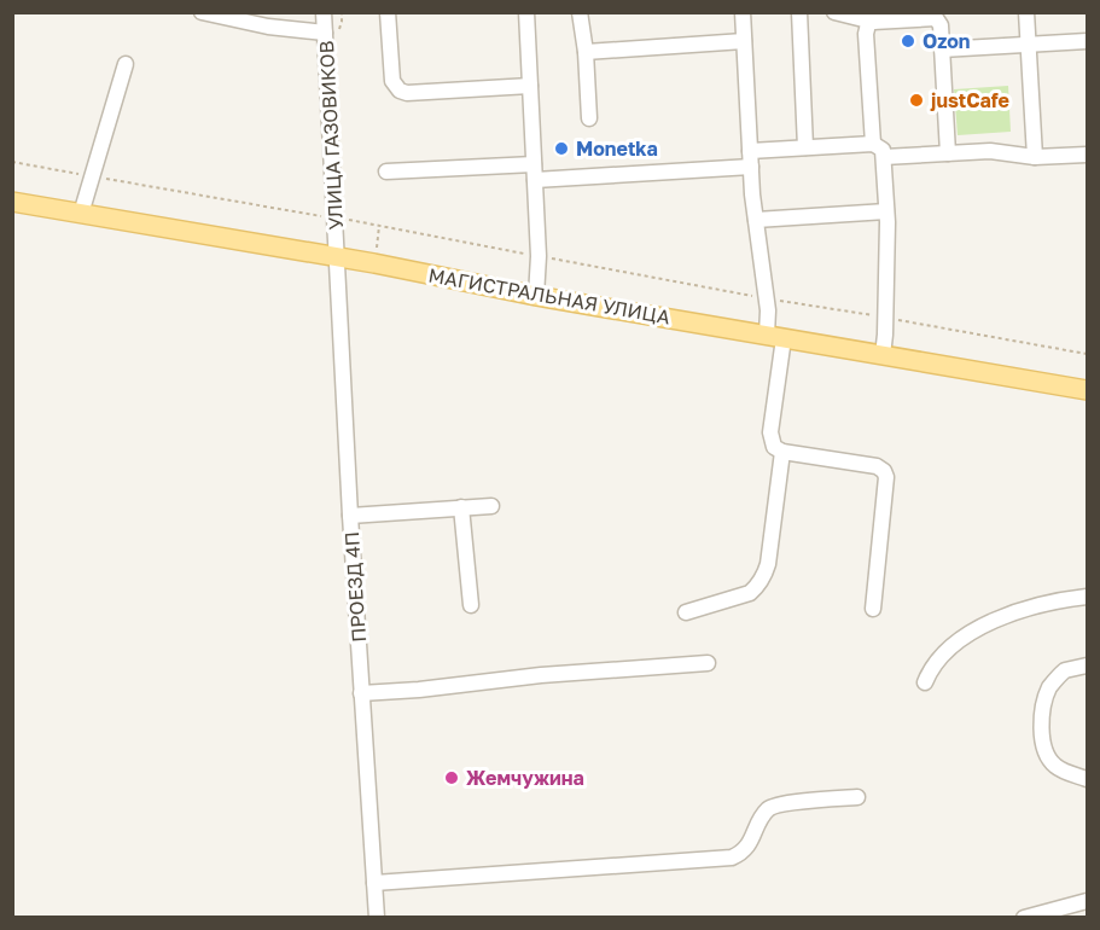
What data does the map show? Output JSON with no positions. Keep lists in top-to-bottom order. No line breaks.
{"streets":{"main road":["МАГИСТРАЛЬНАЯ УЛИЦА"],"street":["УЛИЦА ГАЗОВИКОВ","ПРОЕЗД 4П"]},"crossings":[["УЛИЦА ГАЗОВИКОВ","МАГИСТРАЛЬНАЯ УЛИЦА"],["УЛИЦА ГАЗОВИКОВ","ПРОЕЗД 4П"],["МАГИСТРАЛЬНАЯ УЛИЦА","ПРОЕЗД 4П"]],"places":["Ozon","justCafe","Monetka","Жемчужина"]}
